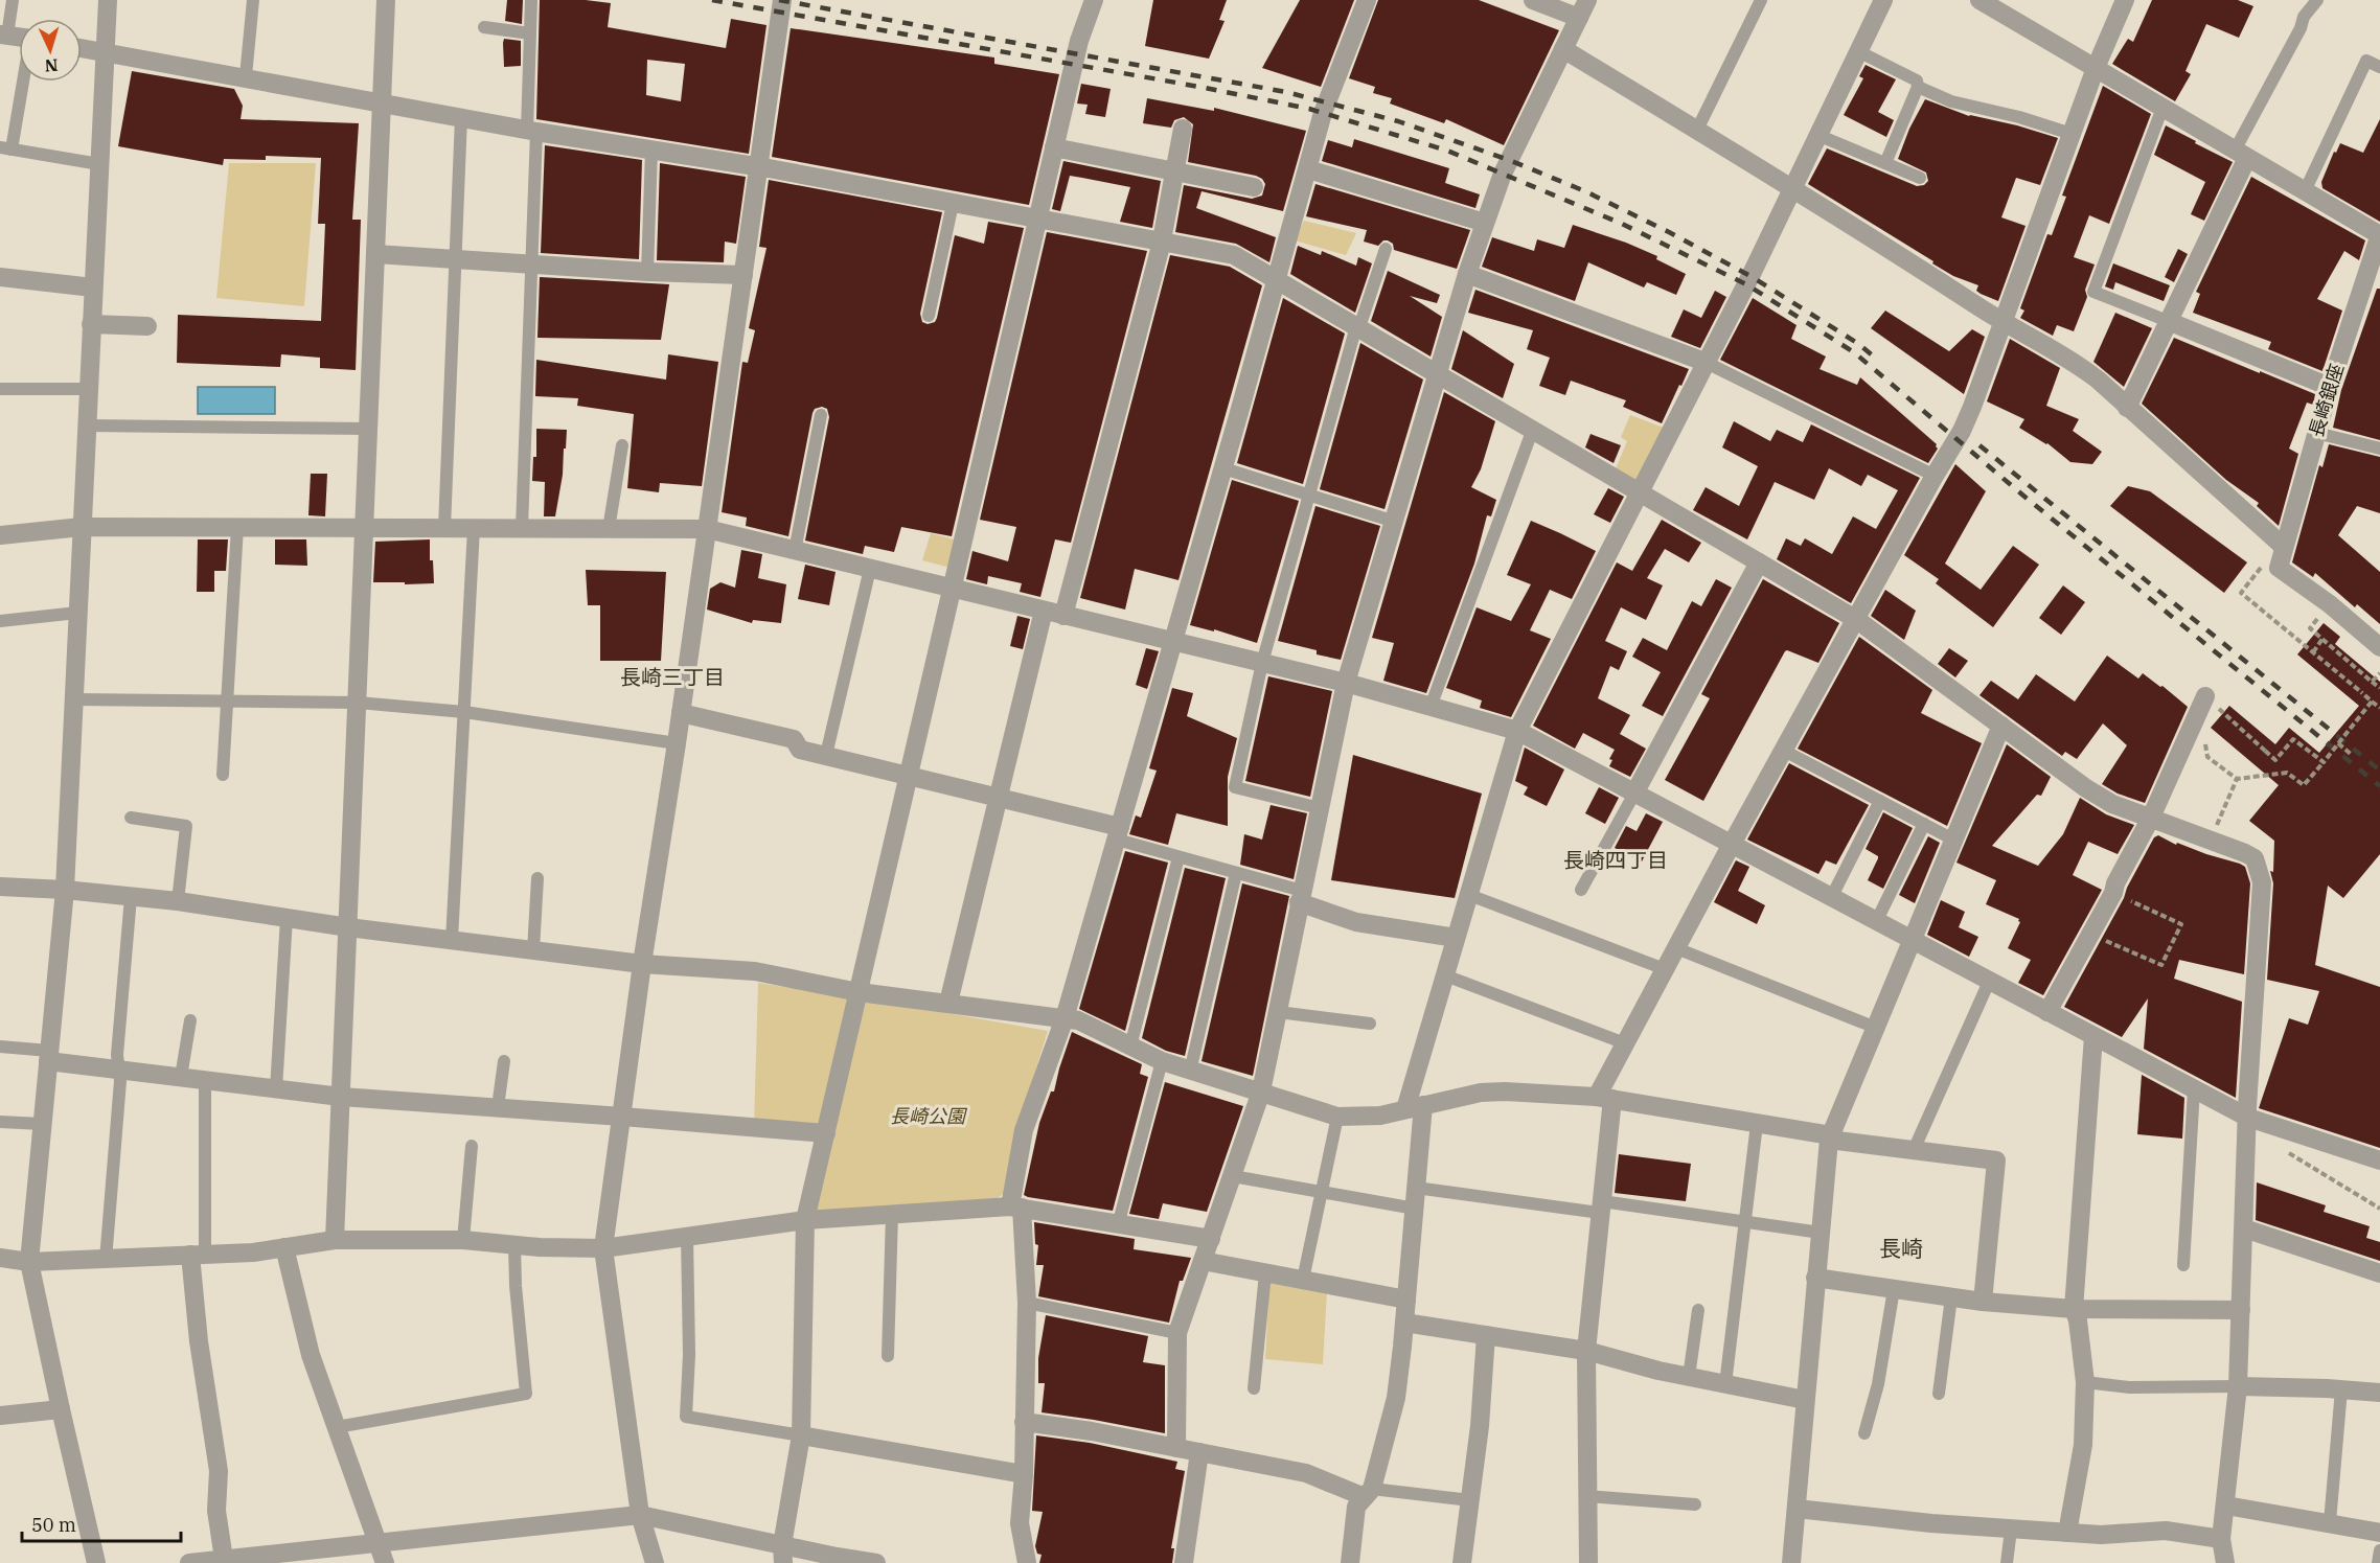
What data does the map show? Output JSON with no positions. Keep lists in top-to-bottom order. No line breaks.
{"streets":{"street":["長崎銀座"]},"districts":["長崎三丁目","長崎四丁目","長崎"],"parks":["長崎公園"],"scale_bar":"50 m","north":"bottom"}
